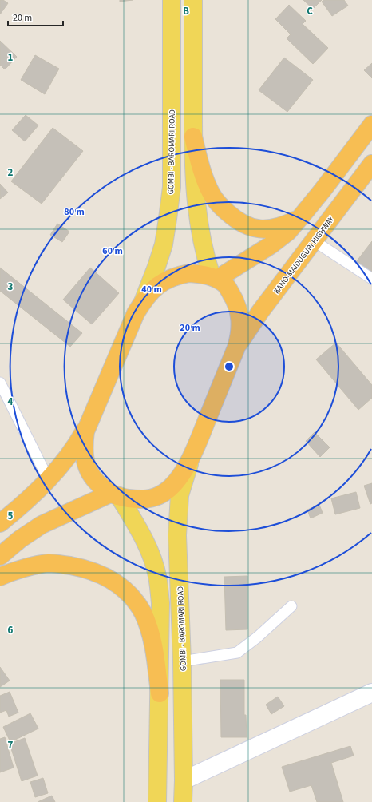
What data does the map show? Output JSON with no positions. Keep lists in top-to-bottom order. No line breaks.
{"streets":{"highway":["KANO-MAIDUGURI HIGHWAY"],"main road":["GOMBI - BAROMARI ROAD"]},"scale_bar":"20 m","grid":{"columns":["B","C"],"rows":["1","2","3","4","5","6","7"]},"rings":["80 m","60 m","40 m","20 m"]}
